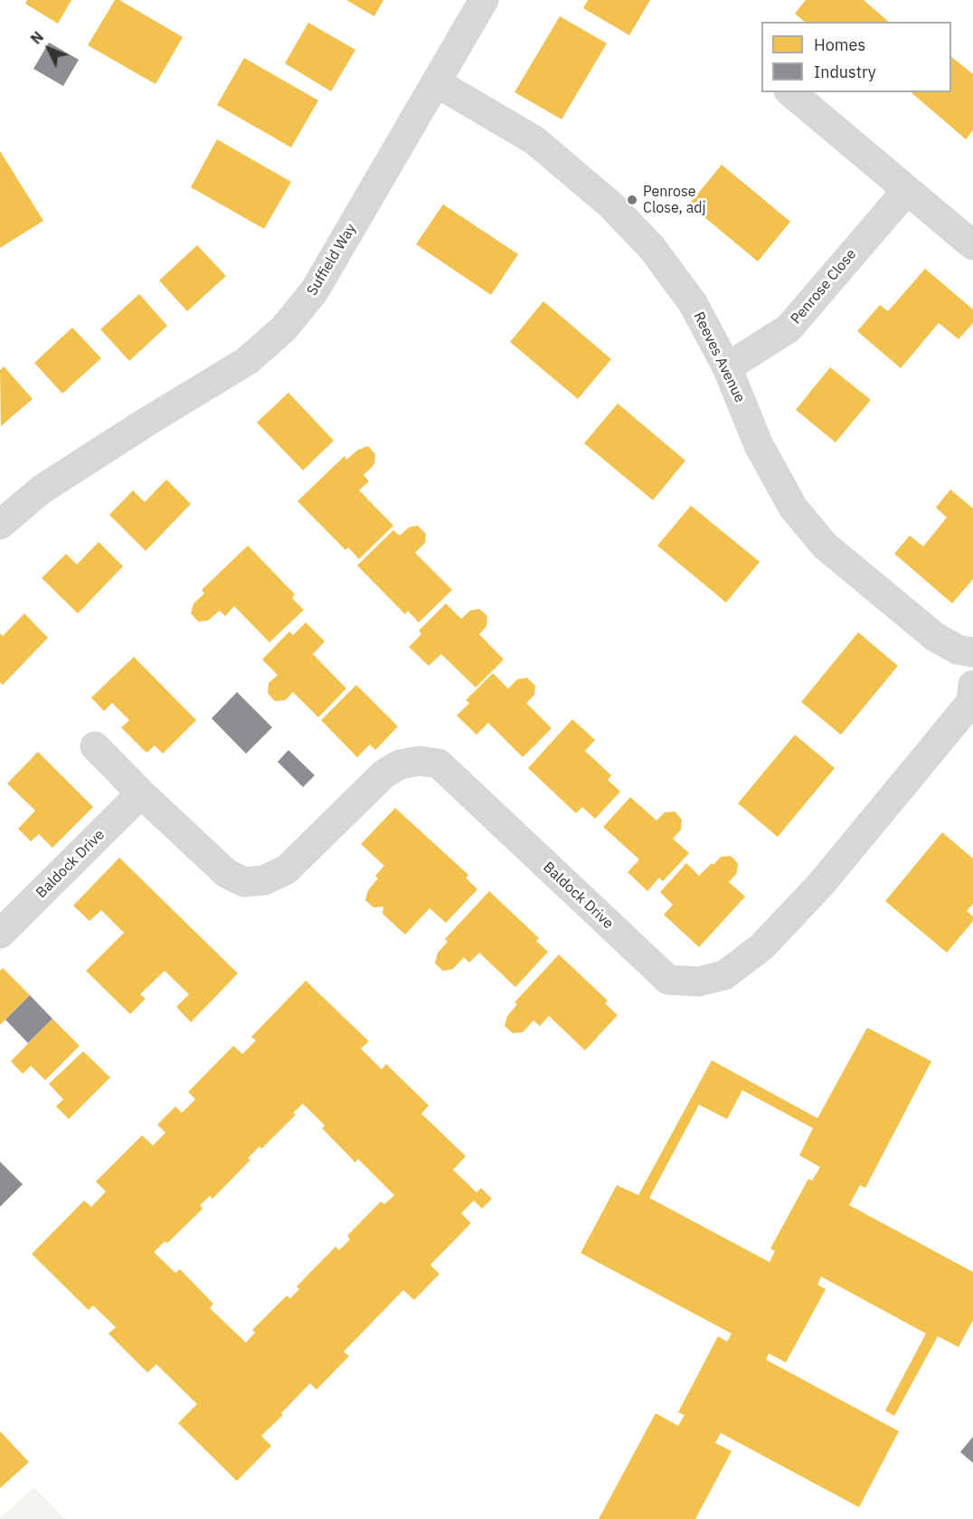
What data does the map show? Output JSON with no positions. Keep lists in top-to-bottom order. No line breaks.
{"streets":{"street":["Suffield Way","Penrose Close","Reeves Avenue","Baldock Drive"]},"crossings":[["Suffield Way","Reeves Avenue"],["Penrose Close","Reeves Avenue"]],"places":["Penrose Close, adj"],"legend":["Homes","Industry"],"north":"top left"}
